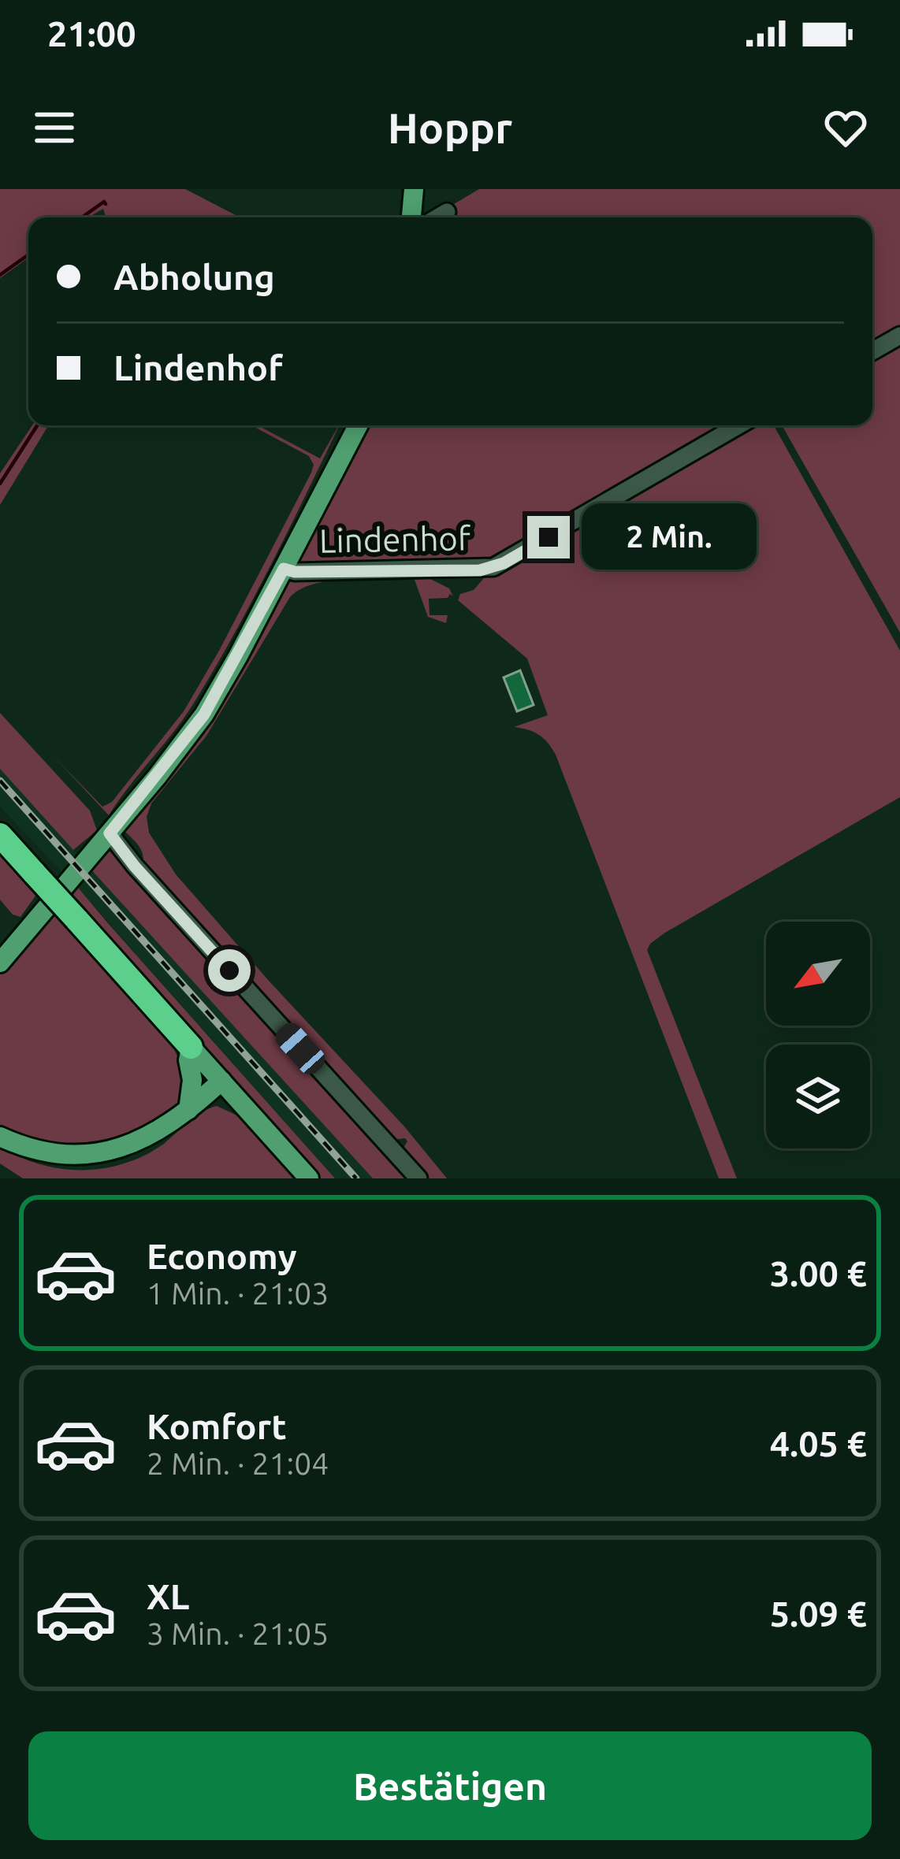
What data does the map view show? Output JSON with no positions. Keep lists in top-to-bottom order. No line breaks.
{"streets":{"street":["Lindenhof"]},"north":"bottom left","page":{"status":"21:00","header":"Hoppr","banner":["Abholung","Lindenhof"],"bubble":"2 Min.","list":[{"name":"Economy","note":"1 Min. · 21:03","value":"3.00 €"},{"name":"Komfort","note":"2 Min. · 21:04","value":"4.05 €"},{"name":"XL","note":"3 Min. · 21:05","value":"5.09 €"}],"buttons":"Bestätigen"}}
